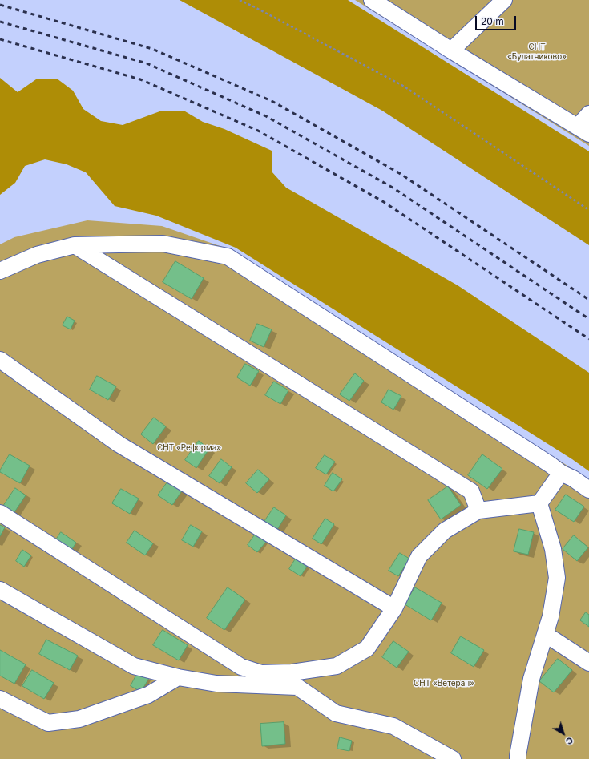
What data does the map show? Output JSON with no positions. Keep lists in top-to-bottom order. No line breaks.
{"parks":["СНТ «Булатниково»","СНТ «Реформа»","СНТ «Ветеран»"],"scale_bar":"20 m","north":"bottom right"}
